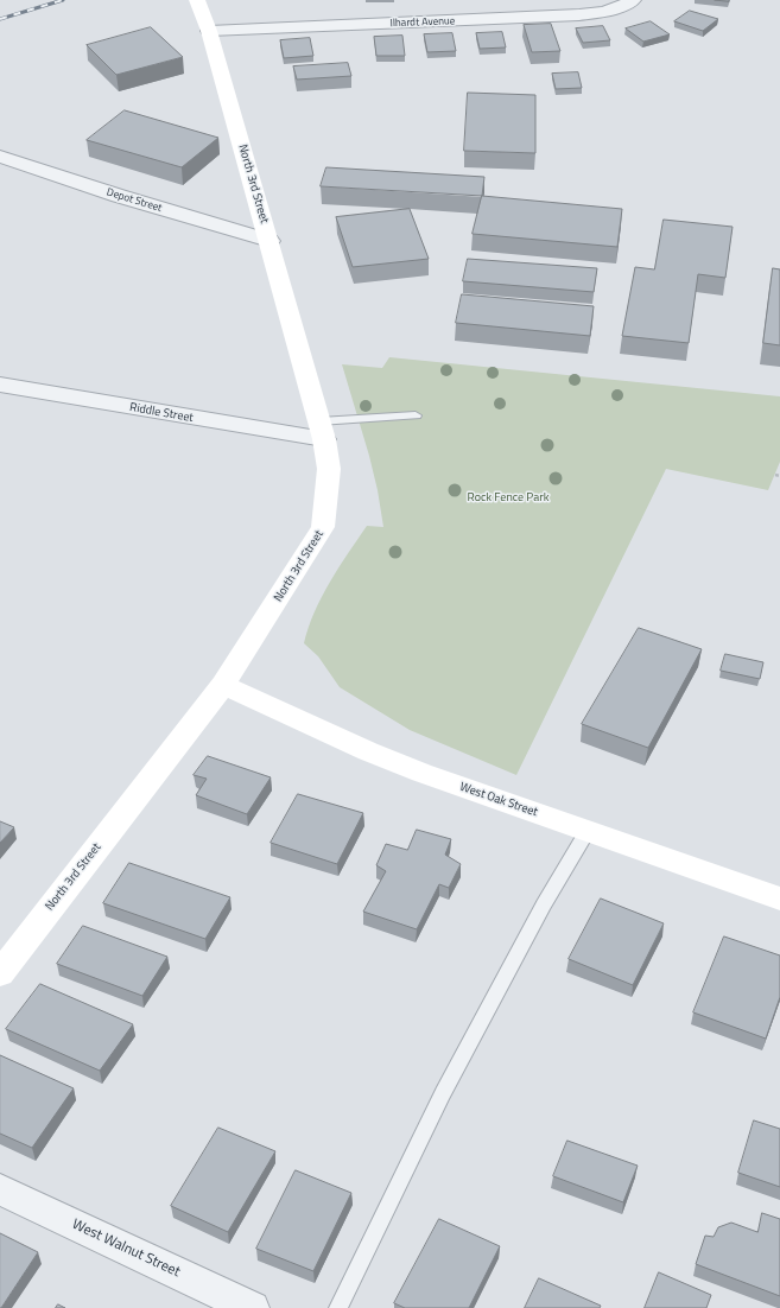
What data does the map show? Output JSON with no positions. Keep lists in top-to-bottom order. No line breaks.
{"streets":{"main road":["North 3rd Street","West Oak Street"],"street":["Ilhardt Avenue","Depot Street","Riddle Street","West Walnut Street"]},"crossings":[["Ilhardt Avenue","North 3rd Street"],["North 3rd Street","Depot Street"],["North 3rd Street","Riddle Street"],["North 3rd Street","West Oak Street"]],"parks":["Rock Fence Park"]}
